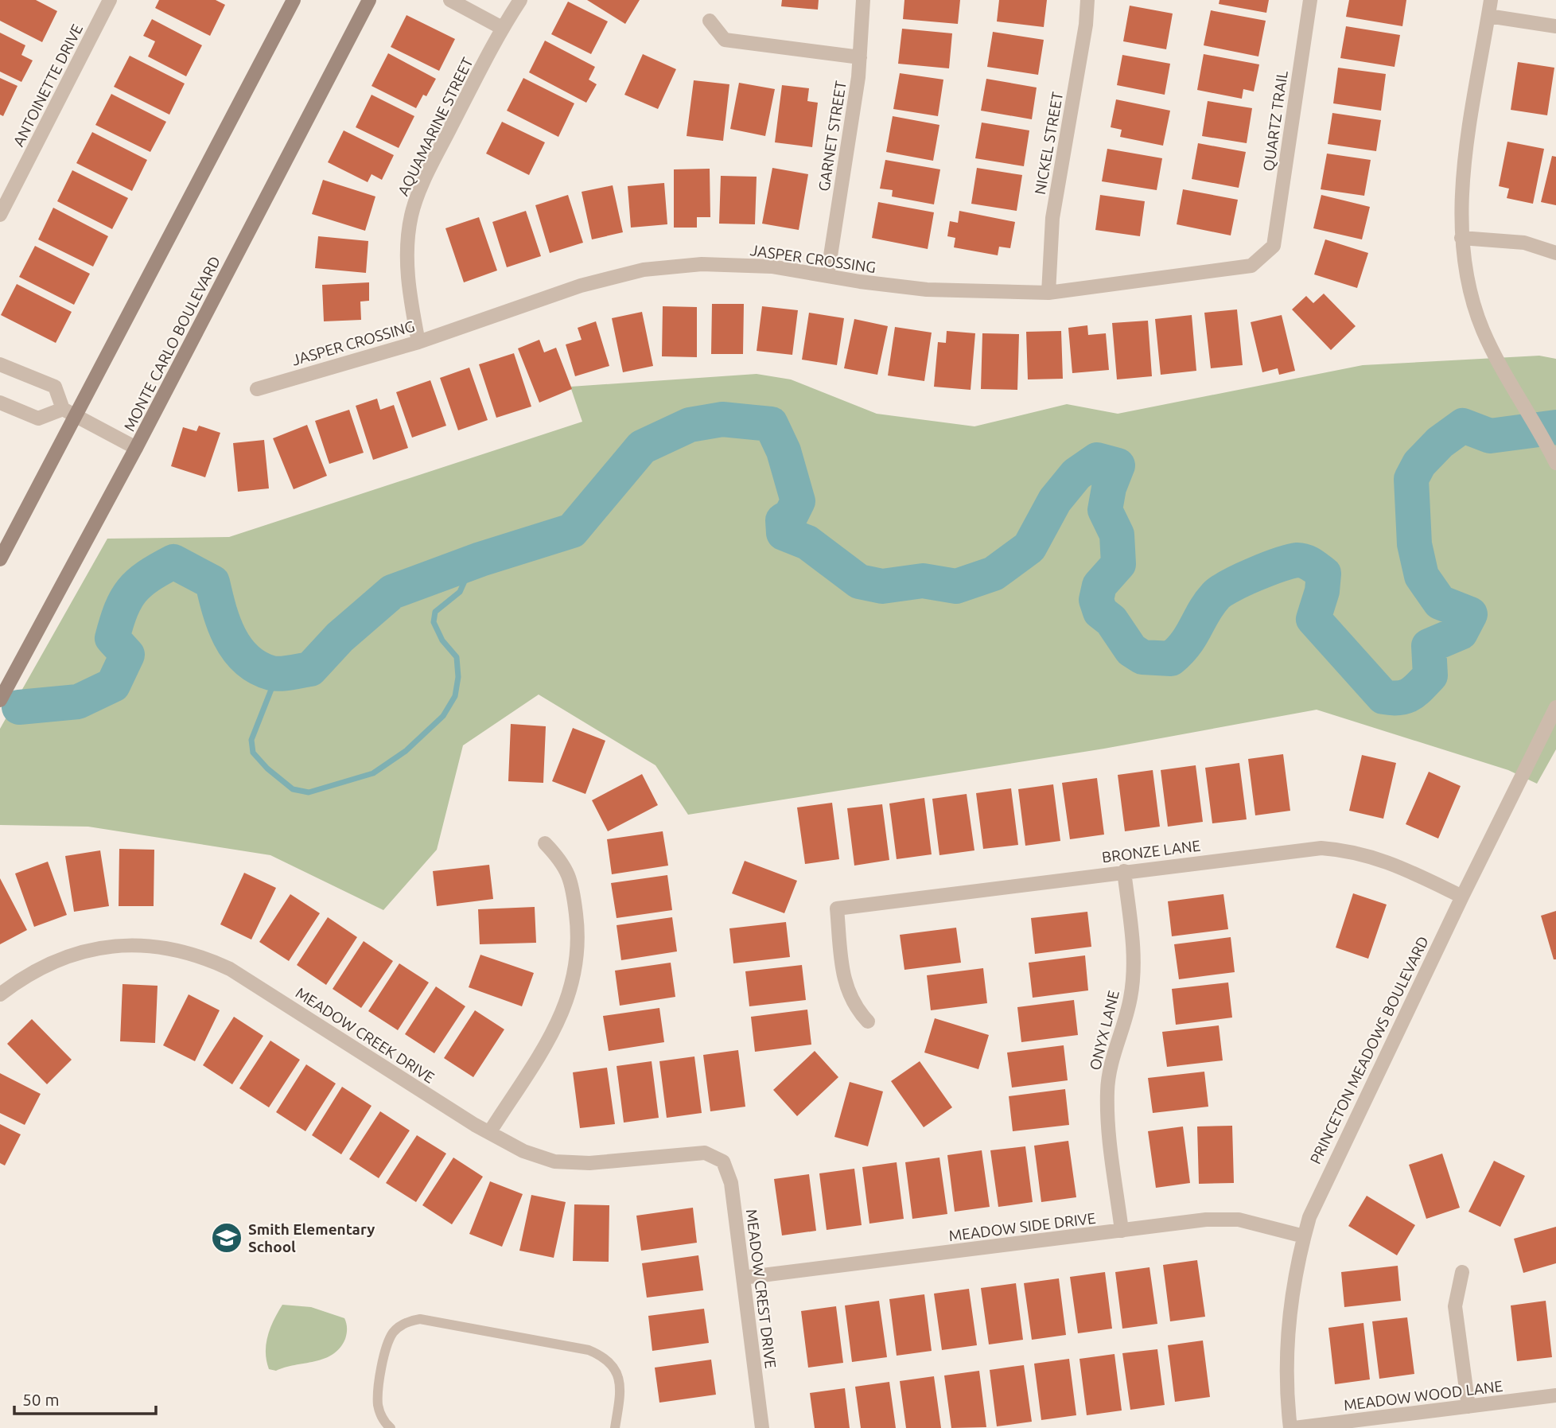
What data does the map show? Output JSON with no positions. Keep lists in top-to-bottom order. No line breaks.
{"streets":{"main road":["MONTE CARLO BOULEVARD"],"street":["ANTOINETTE DRIVE","QUARTZ TRAIL","AQUAMARINE STREET","GARNET STREET","NICKEL STREET","JASPER CROSSING","BRONZE LANE","ONYX LANE","MEADOW CREEK DRIVE","PRINCETON MEADOWS BOULEVARD","MEADOW SIDE DRIVE","MEADOW CREST DRIVE","MEADOW WOOD LANE"]},"crossings":[["QUARTZ TRAIL","JASPER CROSSING"],["AQUAMARINE STREET","JASPER CROSSING"],["GARNET STREET","JASPER CROSSING"],["NICKEL STREET","JASPER CROSSING"],["BRONZE LANE","ONYX LANE"],["BRONZE LANE","PRINCETON MEADOWS BOULEVARD"],["ONYX LANE","MEADOW SIDE DRIVE"],["MEADOW CREEK DRIVE","MEADOW CREST DRIVE"],["PRINCETON MEADOWS BOULEVARD","MEADOW SIDE DRIVE"],["PRINCETON MEADOWS BOULEVARD","MEADOW WOOD LANE"],["MEADOW SIDE DRIVE","MEADOW CREST DRIVE"]],"places":{"school or university":["Smith Elementary School"]},"scale_bar":"50 m"}
